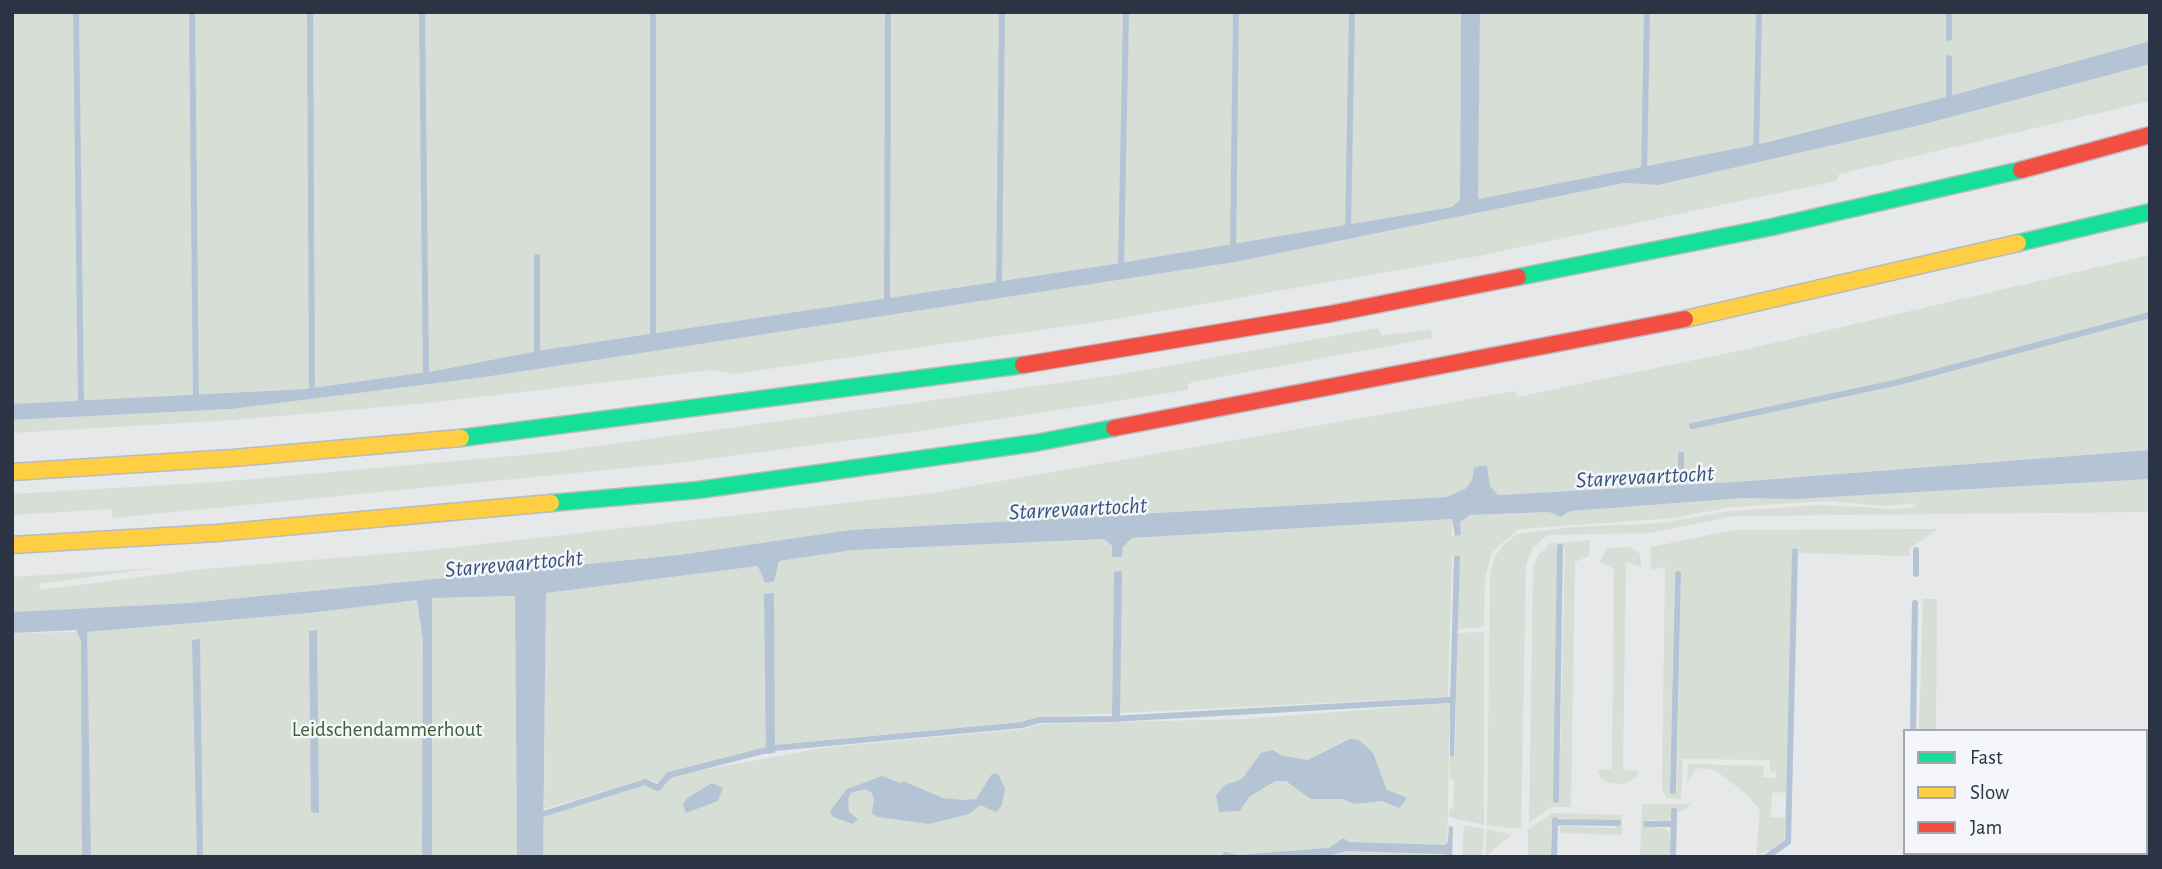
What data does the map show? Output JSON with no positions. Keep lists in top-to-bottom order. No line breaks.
{"water":["Starrevaarttocht"],"parks":["Leidschendammerhout"],"legend":["Fast","Slow","Jam"]}
